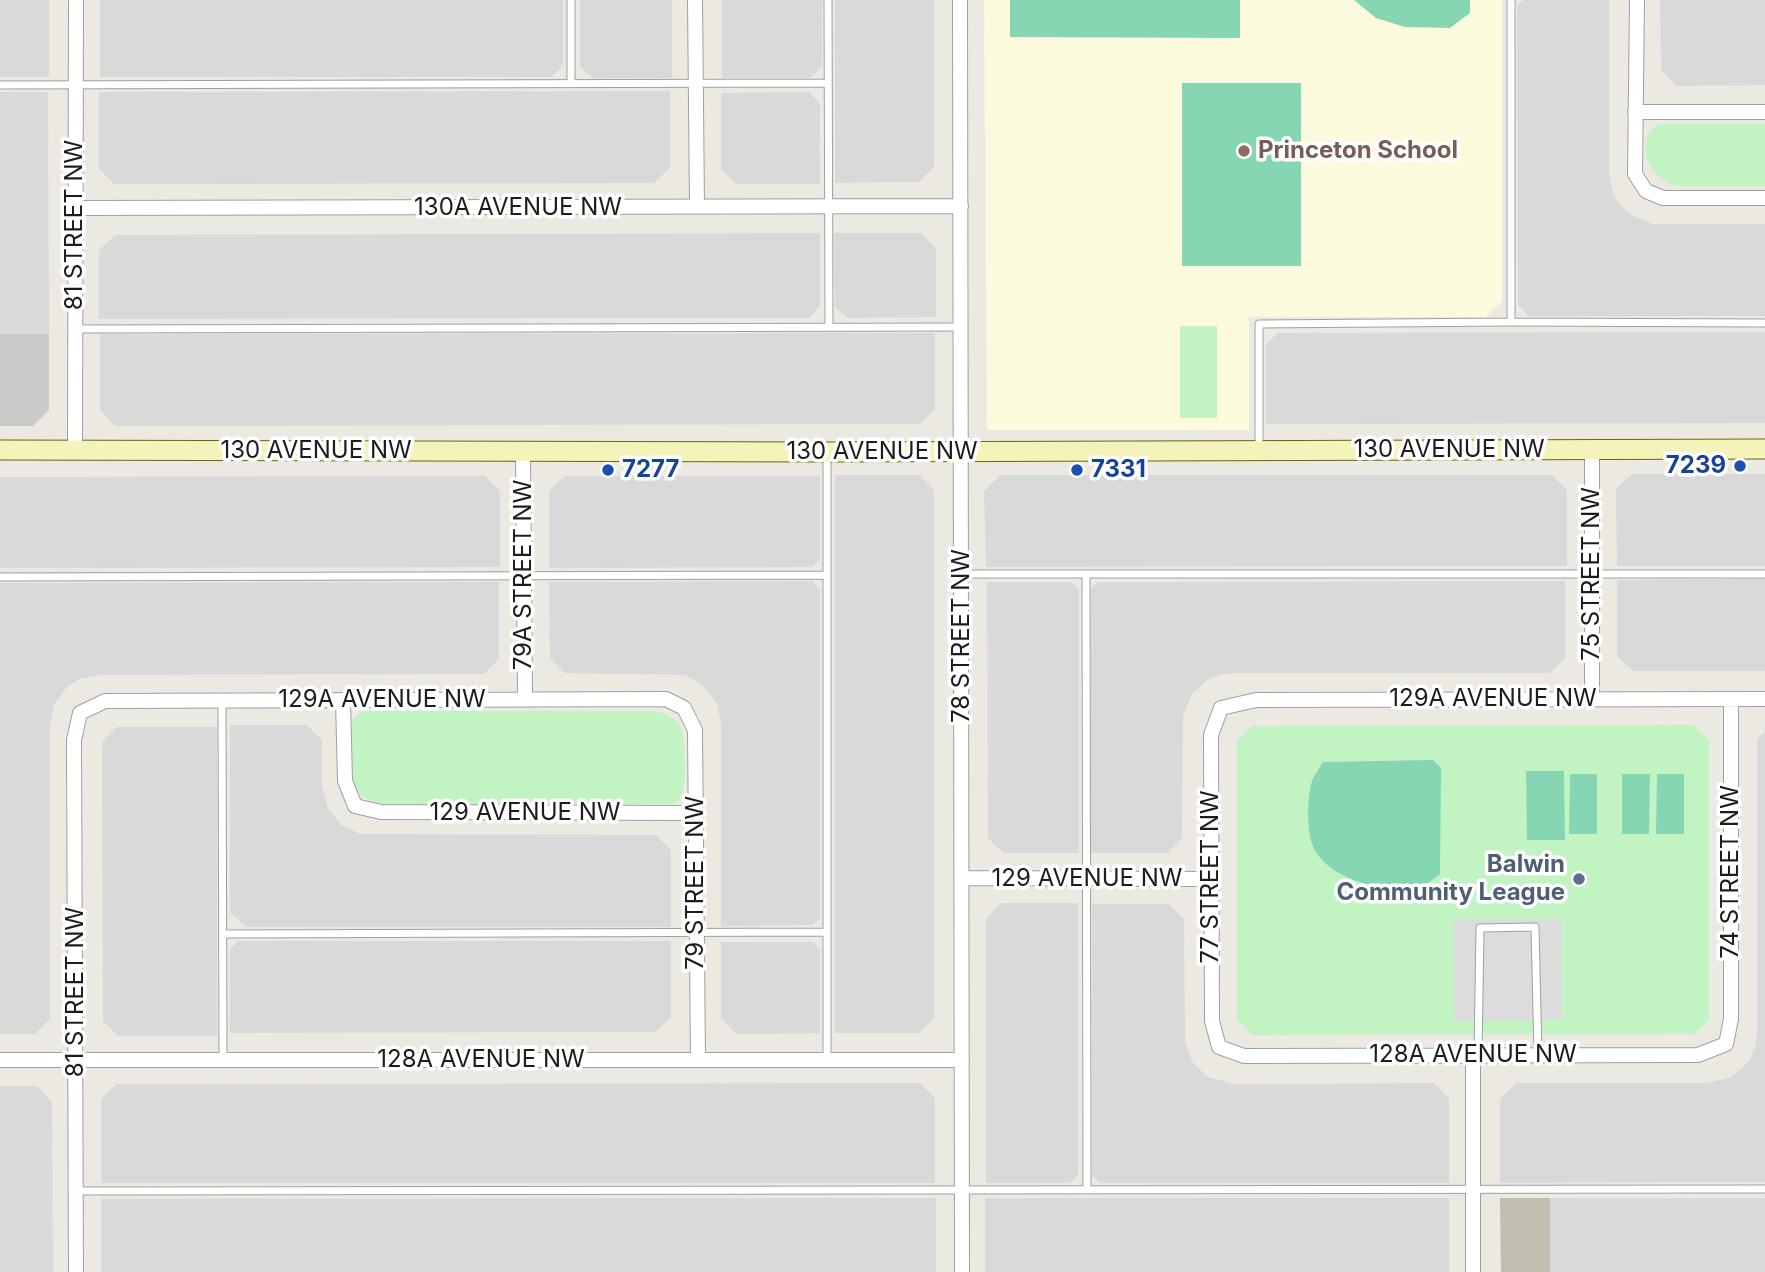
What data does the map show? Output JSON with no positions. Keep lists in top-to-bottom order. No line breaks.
{"streets":{"street":["130A AVENUE NW","81 STREET NW","130 AVENUE NW","75 STREET NW","79A STREET NW","78 STREET NW","129A AVENUE NW","129 AVENUE NW","74 STREET NW","77 STREET NW","79 STREET NW","128A AVENUE NW"]},"crossings":[["130A AVENUE NW","81 STREET NW"],["130A AVENUE NW","78 STREET NW"],["81 STREET NW","130 AVENUE NW"],["81 STREET NW","129A AVENUE NW"],["81 STREET NW","128A AVENUE NW"],["130 AVENUE NW","75 STREET NW"],["130 AVENUE NW","79A STREET NW"],["130 AVENUE NW","78 STREET NW"],["75 STREET NW","129A AVENUE NW"],["79A STREET NW","129A AVENUE NW"],["78 STREET NW","129 AVENUE NW"],["78 STREET NW","128A AVENUE NW"],["129A AVENUE NW","129 AVENUE NW"],["129A AVENUE NW","74 STREET NW"],["129A AVENUE NW","77 STREET NW"],["129A AVENUE NW","79 STREET NW"],["129 AVENUE NW","77 STREET NW"],["129 AVENUE NW","79 STREET NW"],["74 STREET NW","128A AVENUE NW"],["77 STREET NW","128A AVENUE NW"],["79 STREET NW","128A AVENUE NW"]],"places":["Princeton School","7239","7277","7331","Balwin Community League"]}
